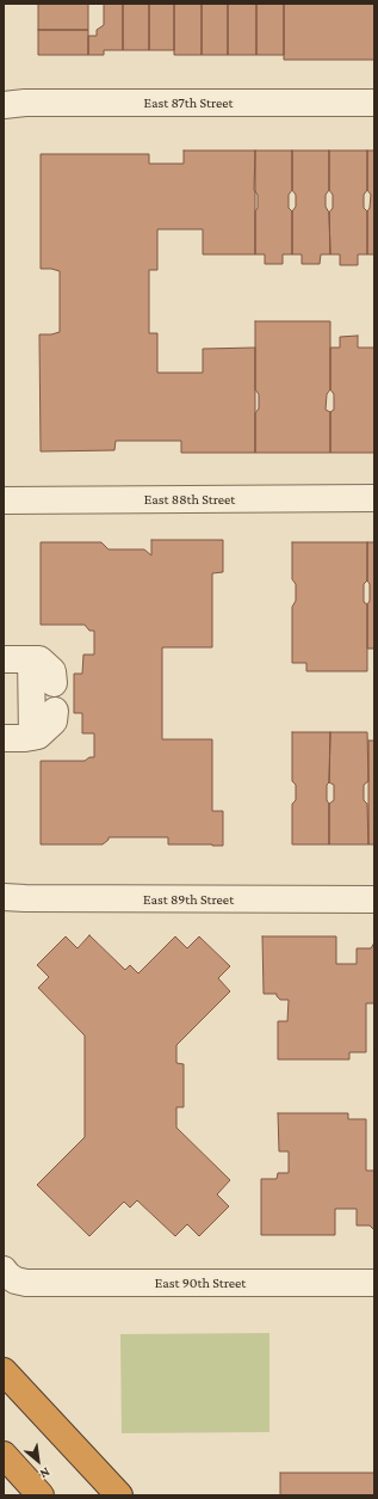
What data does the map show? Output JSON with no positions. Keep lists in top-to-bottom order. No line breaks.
{"streets":{"street":["East 87th Street","East 88th Street","East 89th Street","East 90th Street"]},"north":"bottom right"}
